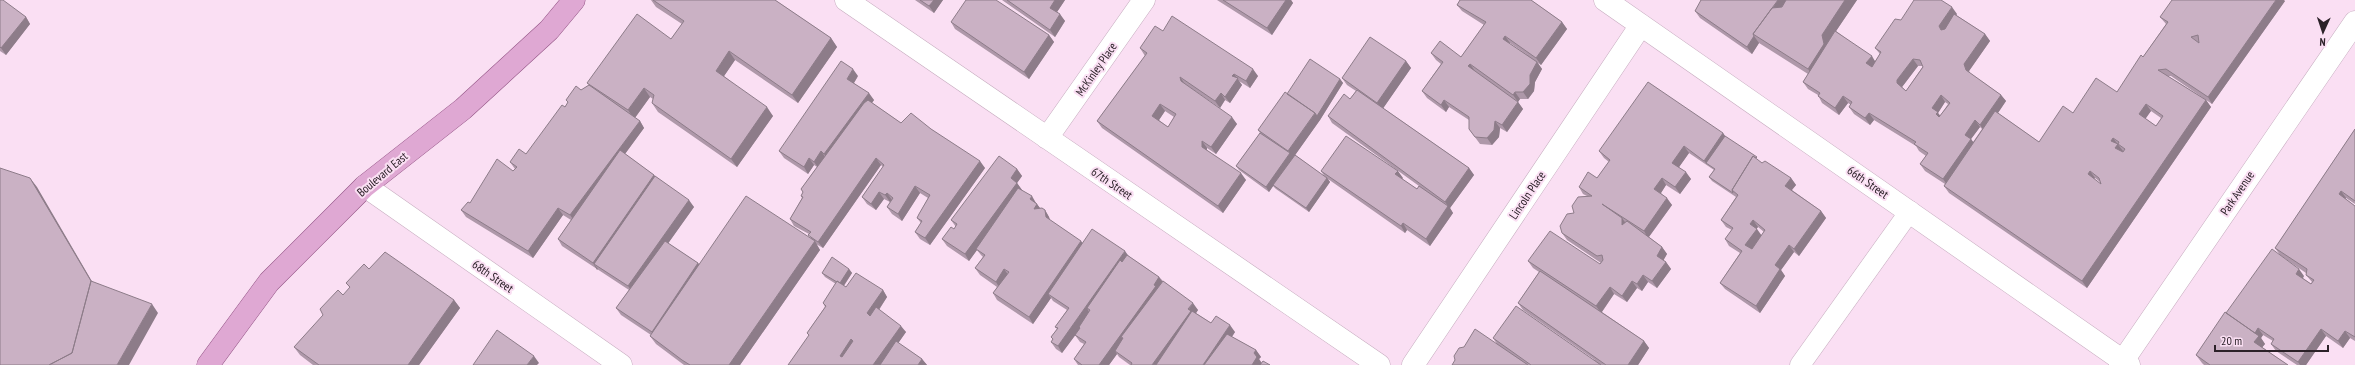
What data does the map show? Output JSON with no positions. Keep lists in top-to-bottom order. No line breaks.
{"streets":{"main road":["Boulevard East"],"street":["McKinley Place","66th Street","67th Street","Park Avenue","Lincoln Place","68th Street"]},"crossings":[["McKinley Place","67th Street"],["Boulevard East","68th Street"],["66th Street","Park Avenue"],["66th Street","Lincoln Place"]],"scale_bar":"20 m","north":"bottom"}
